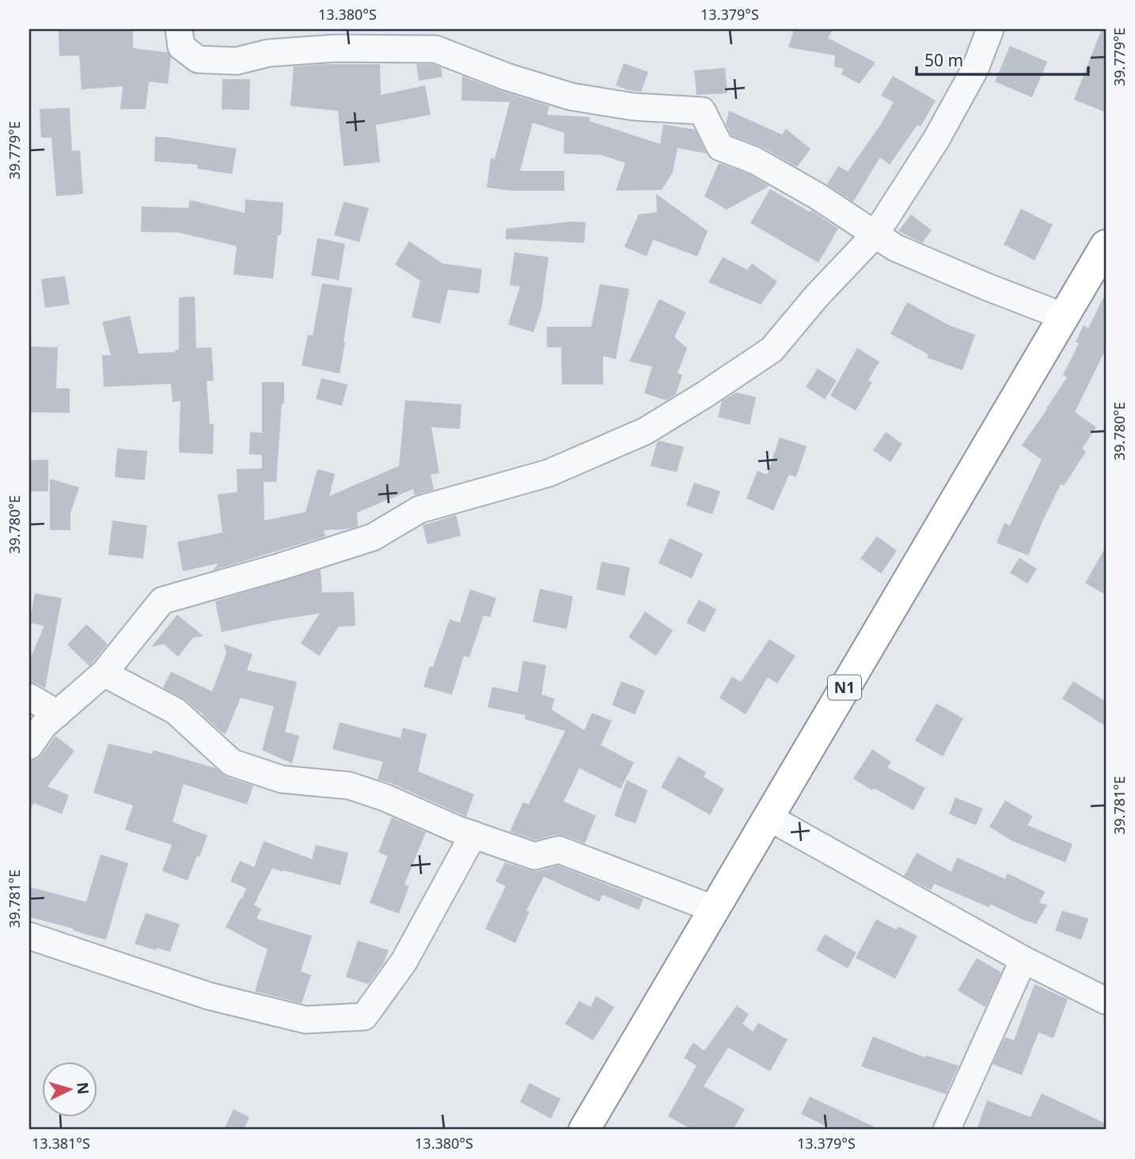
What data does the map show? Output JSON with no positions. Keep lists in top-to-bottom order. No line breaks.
{"streets":{"highway":["N1"]},"scale_bar":"50 m","north":"right","coordinates":["13.380°S","13.379°S","39.779°E","39.780°E","39.781°E","13.381°S"]}
